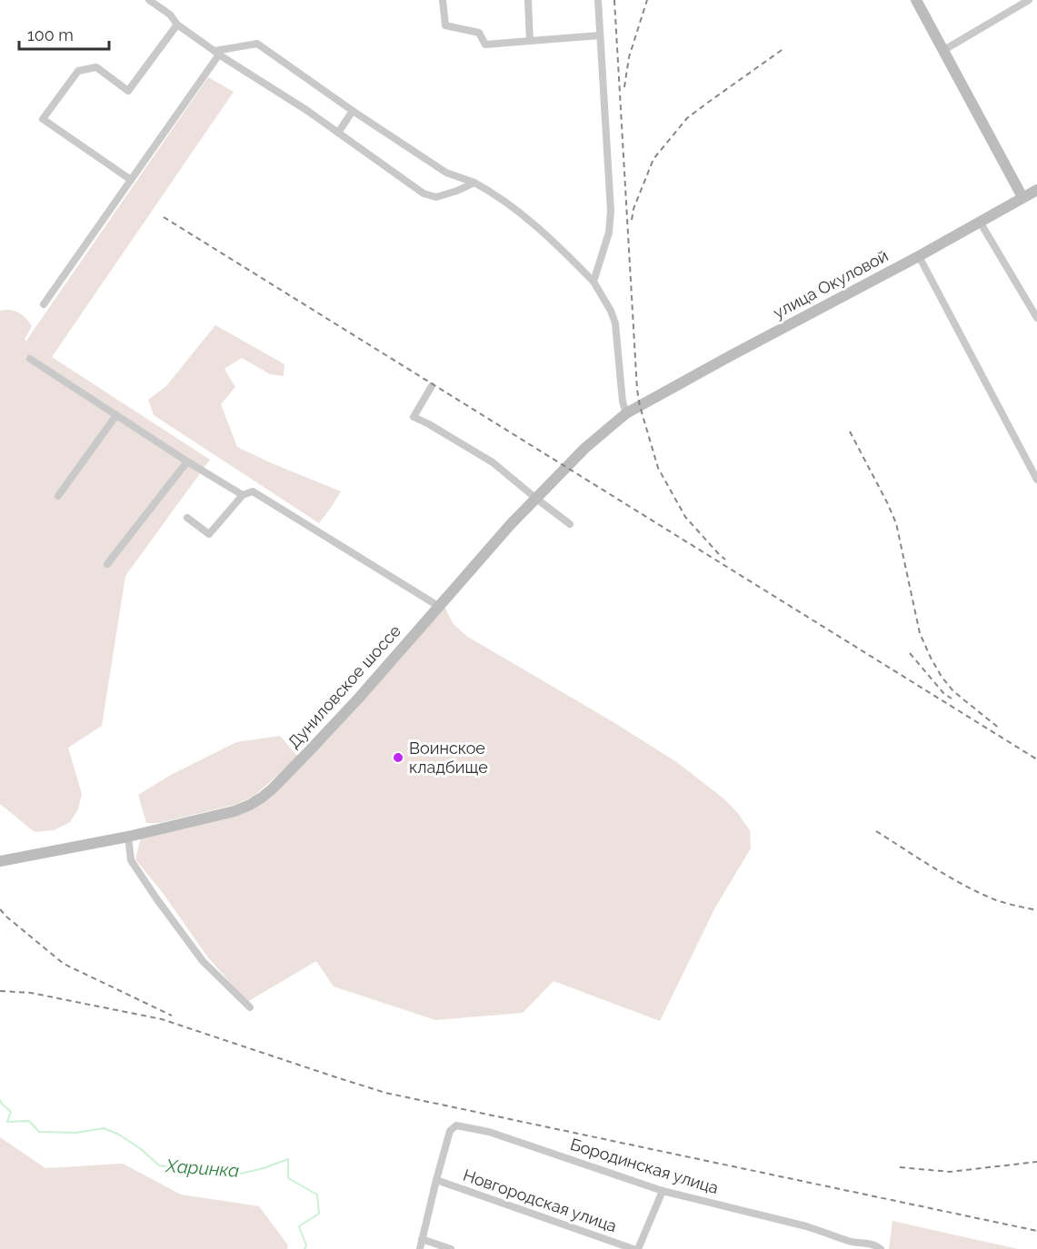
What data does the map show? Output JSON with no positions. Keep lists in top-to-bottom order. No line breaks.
{"streets":{"street":["улица Окуловой","Дуниловское шоссе","Бородинская улица","Новгородская улица"]},"crossings":[["улица Окуловой","Дуниловское шоссе"],["Бородинская улица","Новгородская улица"]],"water":["Харинка"],"places":["Воинское кладбище"],"scale_bar":"100 m"}
